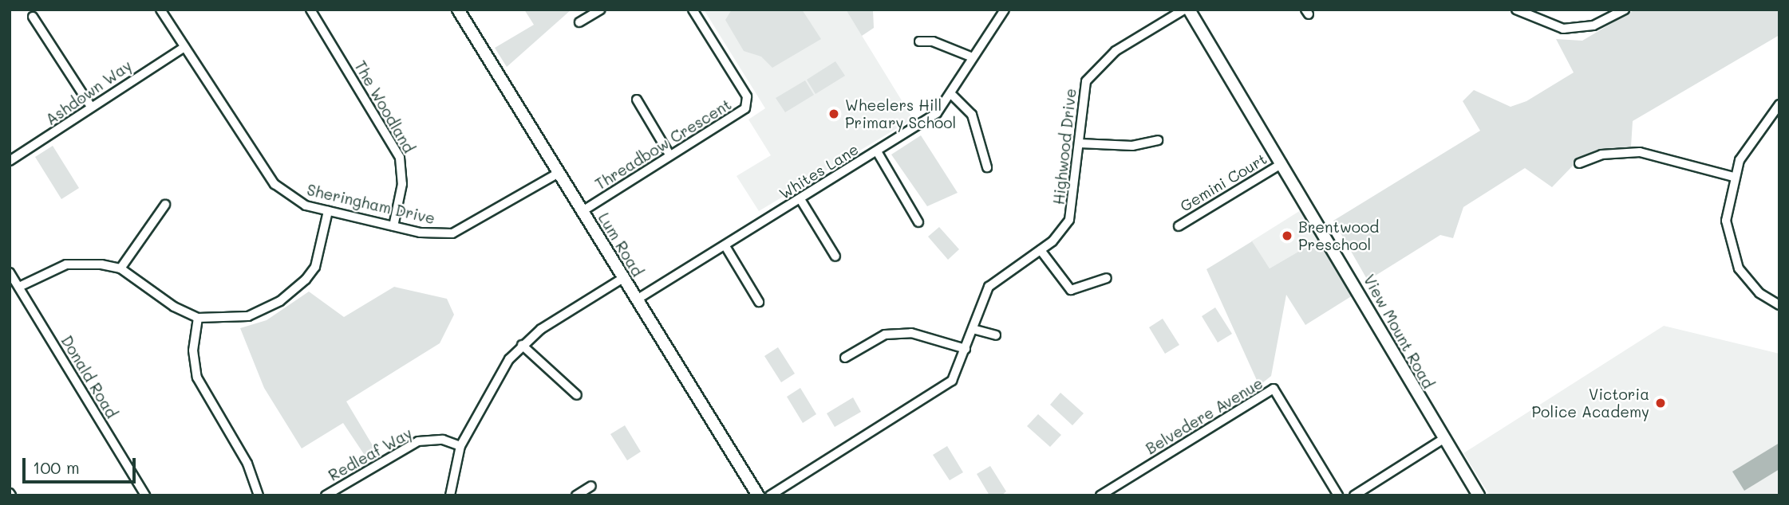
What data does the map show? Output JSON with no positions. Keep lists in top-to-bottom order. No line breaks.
{"streets":{"street":["Ashdown Way","The Woodland","Threadbow Crescent","Highwood Drive","Whites Lane","Gemini Court","Sheringham Drive","Lum Road","View Mount Road","Donald Road","Belvedere Avenue","Redleaf Way"]},"crossings":[["Ashdown Way","Sheringham Drive"],["The Woodland","Sheringham Drive"],["Threadbow Crescent","Lum Road"],["Whites Lane","Lum Road"],["Gemini Court","View Mount Road"],["Sheringham Drive","Lum Road"]],"places":["Wheelers Hill Primary School","Brentwood Preschool","Victoria Police Academy"],"scale_bar":"100 m"}
